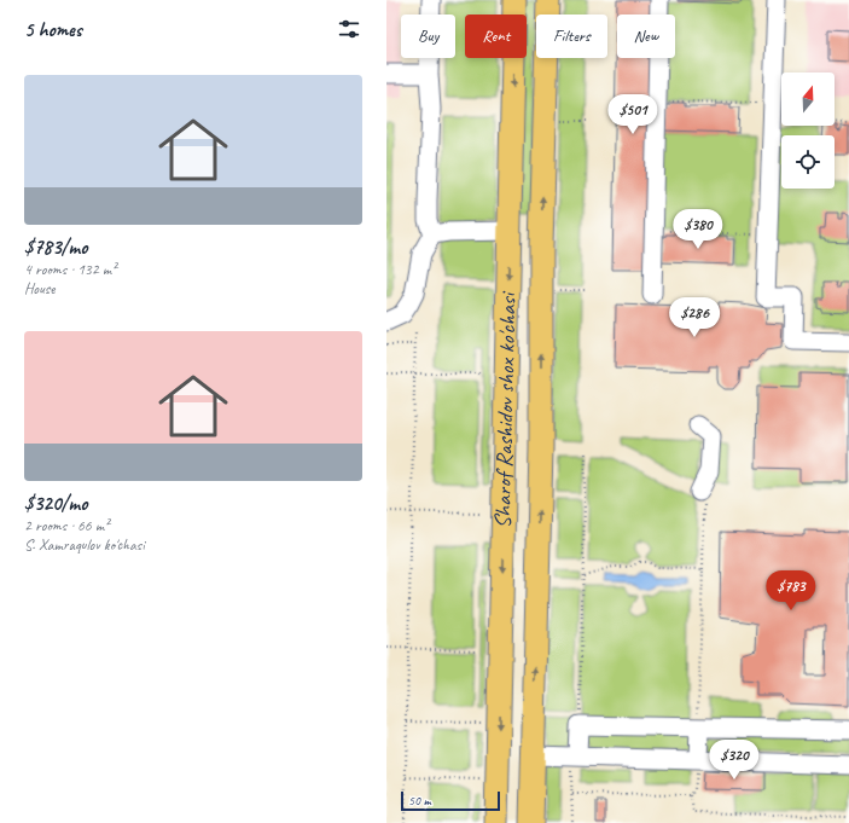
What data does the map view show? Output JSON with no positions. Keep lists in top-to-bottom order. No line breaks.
{"streets":{"main road":["Sharof Rashidov shox ko'chasi"]},"scale_bar":"50 m","north":"top","page":{"heading":"5 homes","chip":["Buy","Rent","Filters","New"],"list":[{"name":"$783/mo","note":"4 rooms · 132 m² · House"},{"name":"$320/mo","note":"2 rooms · 66 m² · S. Xamraqulov ko'chasi"}],"price":["$501","$380","$286","$783","$320"],"scale":"50 m"}}
